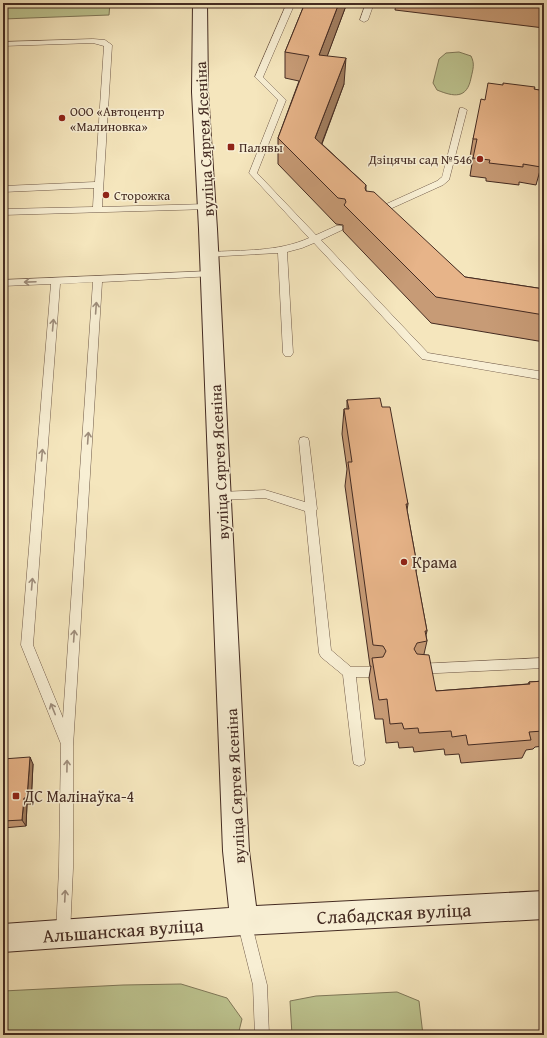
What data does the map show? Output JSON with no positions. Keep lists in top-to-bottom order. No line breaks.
{"streets":{"main road":["вуліца Сяргея Ясеніна","Слабадская вуліца","Альшанская вуліца"]},"crossings":[["вуліца Сяргея Ясеніна","Слабадская вуліца"],["вуліца Сяргея Ясеніна","Альшанская вуліца"],["Слабадская вуліца","Альшанская вуліца"]],"places":{"other":["ООО «Автоцентр «Малиновка»","Дзіцячы сад №546","Сторожка","Крама"],"transit":["Палявы","ДС Малінаўка-4"]}}
